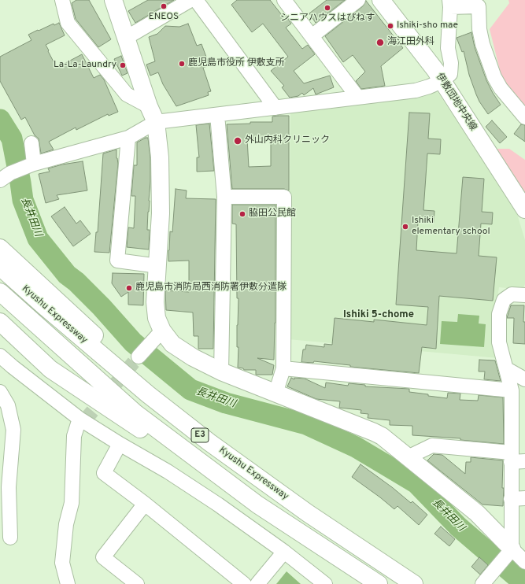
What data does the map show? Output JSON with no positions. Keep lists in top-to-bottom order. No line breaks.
{"streets":{"main road":["伊敷団地中央線","Kyushu Expressway","E3"]},"districts":["Ishiki 5-chome"],"water":["長井田川"],"places":["ENEOS","シニアハウスはぴねす","Ishiki-sho mae","海江田外科","鹿児島市役所 伊敷支所","La-La-Laundry","外山内科クリニック","脇田公民館","Ishiki elementary school","鹿児島市消防局西消防署伊敷分遣隊"]}
